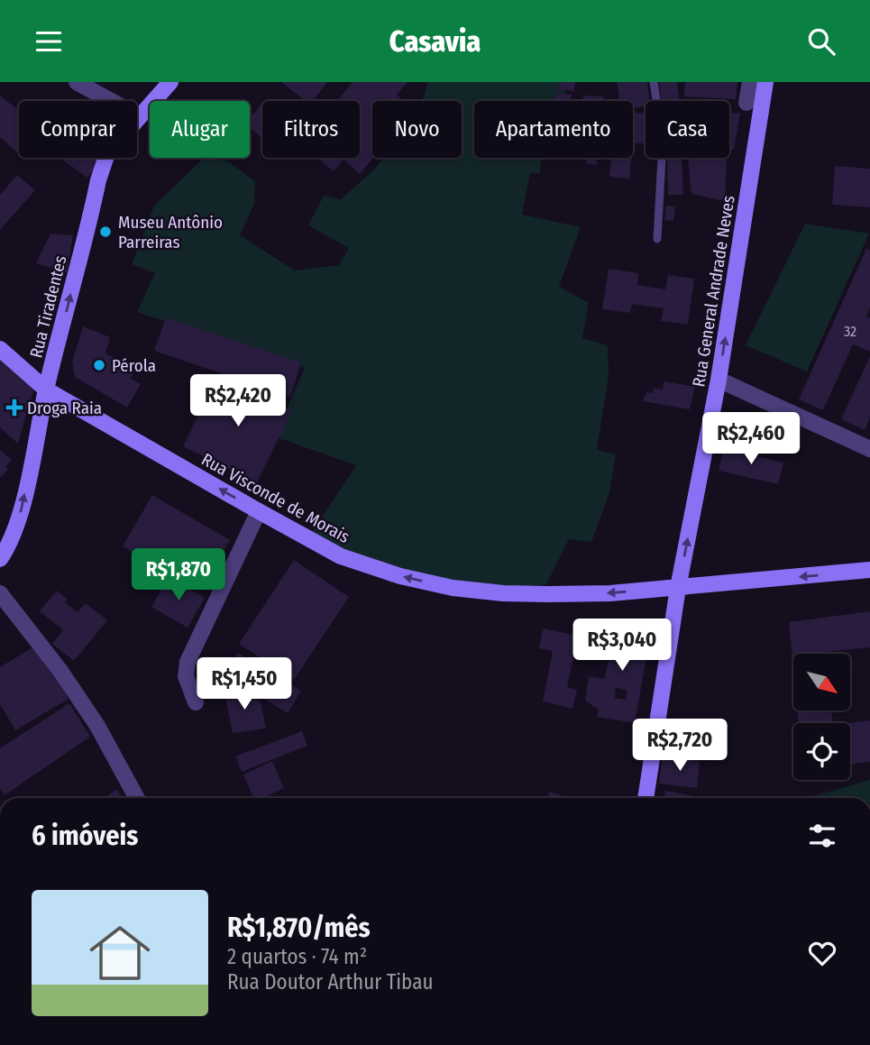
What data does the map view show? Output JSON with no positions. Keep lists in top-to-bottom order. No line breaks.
{"streets":{"street":["Rua General Andrade Neves","Rua Tiradentes","Rua Visconde de Morais"]},"crossings":[["Rua General Andrade Neves","Rua Visconde de Morais"],["Rua Tiradentes","Rua Visconde de Morais"]],"one_way":["Rua General Andrade Neves","Rua Tiradentes","Rua Visconde de Morais"],"places":{"other":["Museu Antônio Parreiras","Pérola"],"health":["Droga Raia"]},"house_numbers":["32"],"north":"bottom right","page":{"header":"Casavia","chip":["Comprar","Alugar","Filtros","Novo","Apartamento","Casa"],"price":["R$2,420","R$2,460","R$1,870","R$3,040","R$1,450","R$2,720"],"heading":"6 imóveis","list":[{"name":"R$1,870/mês","note":"2 quartos · 74 m² · Rua Doutor Arthur Tibau"}]}}
